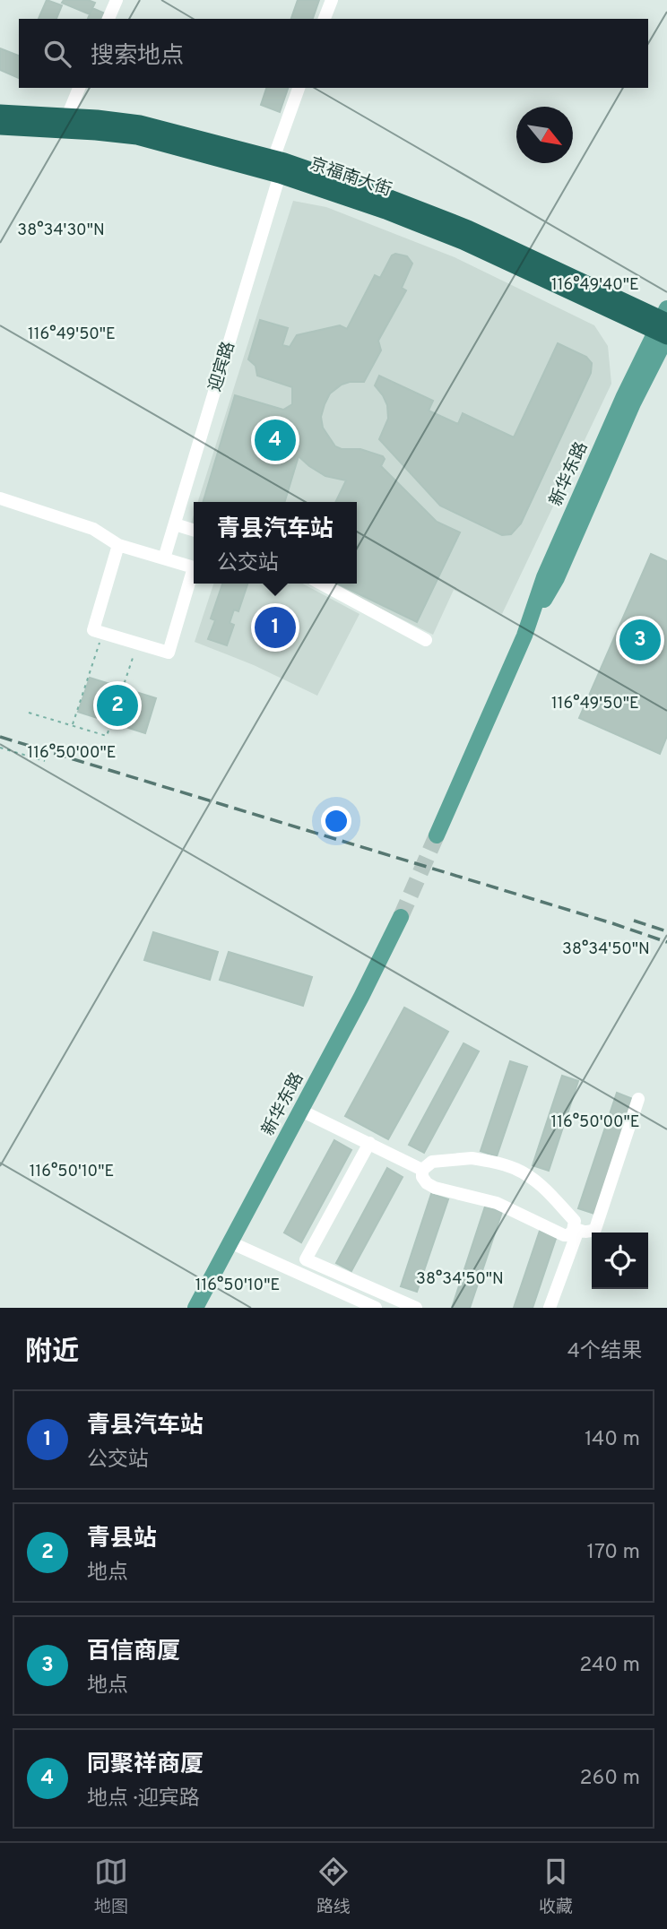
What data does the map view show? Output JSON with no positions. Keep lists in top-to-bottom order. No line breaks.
{"streets":{"highway":["京福南大街"],"main road":["新华东路"],"street":["迎宾路"]},"crossings":[["京福南大街","迎宾路"],["京福南大街","新华东路"]],"north":"bottom right","page":{"search":"搜索地点","pins":["4","1","3","2"],"popup":["青县汽车站","公交站"],"heading":["附近","4个结果"],"list":[{"mark":"1","name":"青县汽车站","note":"公交站","value":"140 m"},{"mark":"2","name":"青县站","note":"地点","value":"170 m"},{"mark":"3","name":"百信商厦","note":"地点","value":"240 m"},{"mark":"4","name":"同聚祥商厦","note":"地点 · 迎宾路","value":"260 m"}],"nav":["地图","路线","收藏"]},"coordinates":["38°34'30\"N","116°49'40\"E","116°49'50\"E","116°50'00\"E","38°34'50\"N","116°50'10\"E"]}
